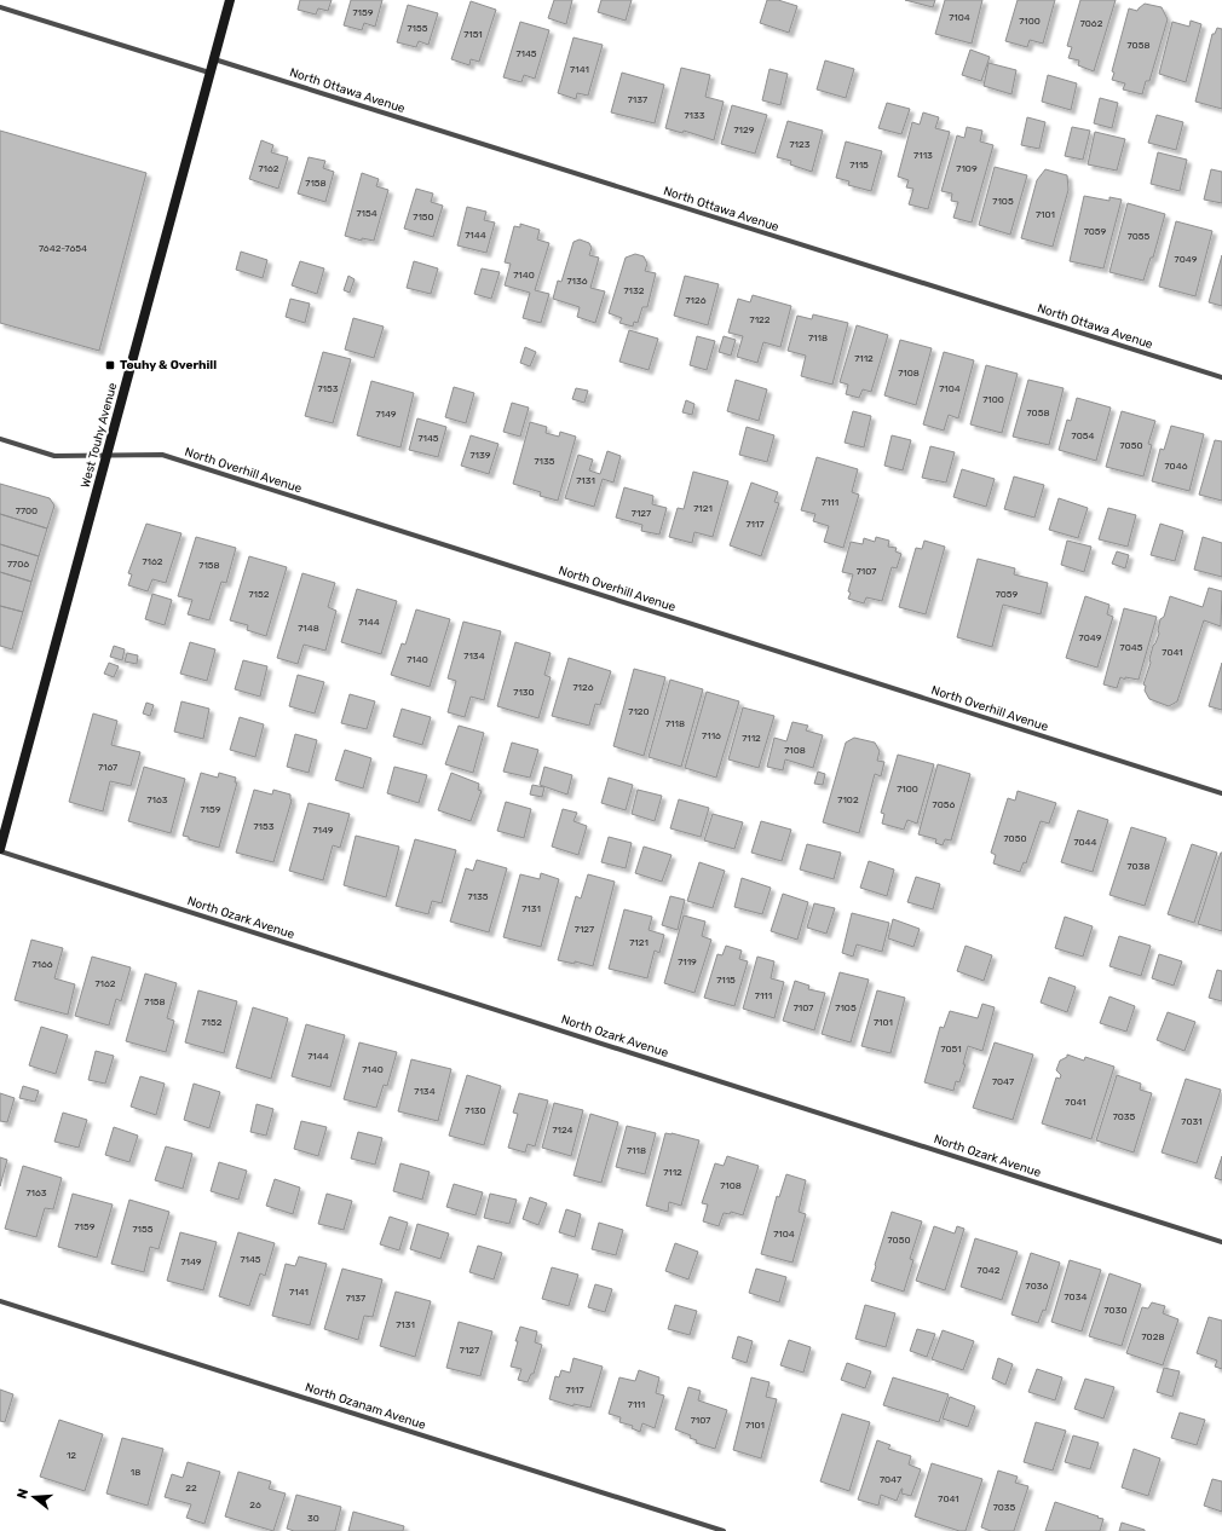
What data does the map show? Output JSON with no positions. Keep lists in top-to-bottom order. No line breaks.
{"streets":{"main road":["West Touhy Avenue"],"street":["North Ottawa Avenue","North Overhill Avenue","North Ozark Avenue","North Ozanam Avenue"]},"crossings":[["North Ottawa Avenue","West Touhy Avenue"],["West Touhy Avenue","North Overhill Avenue"],["West Touhy Avenue","North Ozark Avenue"]],"places":{"transit":["Touhy & Overhill"]},"house_numbers":["7159","7104","7100","7062","7155","7151","7058","7145","7141","7137","7133","7129","7123","7113","7115","7162","7109","7158","7105","7154","7101","7150","7059","7144","7055","7642-7654","7049","7140","7136","7132","7126","7122","7118","7112","7108","7153","7104","7100","7058","7149","7054","7145","7050","7139","7135","7046","7131","7111","7121","7700","7127","7117","7162","7706","7158","7107","7152","7059","7144","7148","7049","7045","7041","7134","7140","7126","7130","7120","7118","7116","7112","7108","7167","7100","7163","7102","7056","7159","7153","7149","7050","7044","7038","7135","7131","7127","7121","7119","7166","7115","7162","7111","7158","7107","7105","7152","7101","7051","7144","7140","7047","7134","7041","7130","7035","7031","7124","7118","7112","7108","7163","7159","7155","7104","7050","7145","7149","7042","7036","7141","7034","7137","7030","7131","7028","7127","7117","7111","7107","7101","12","18","7047","22","7041","26","7035","30"],"north":"left"}
